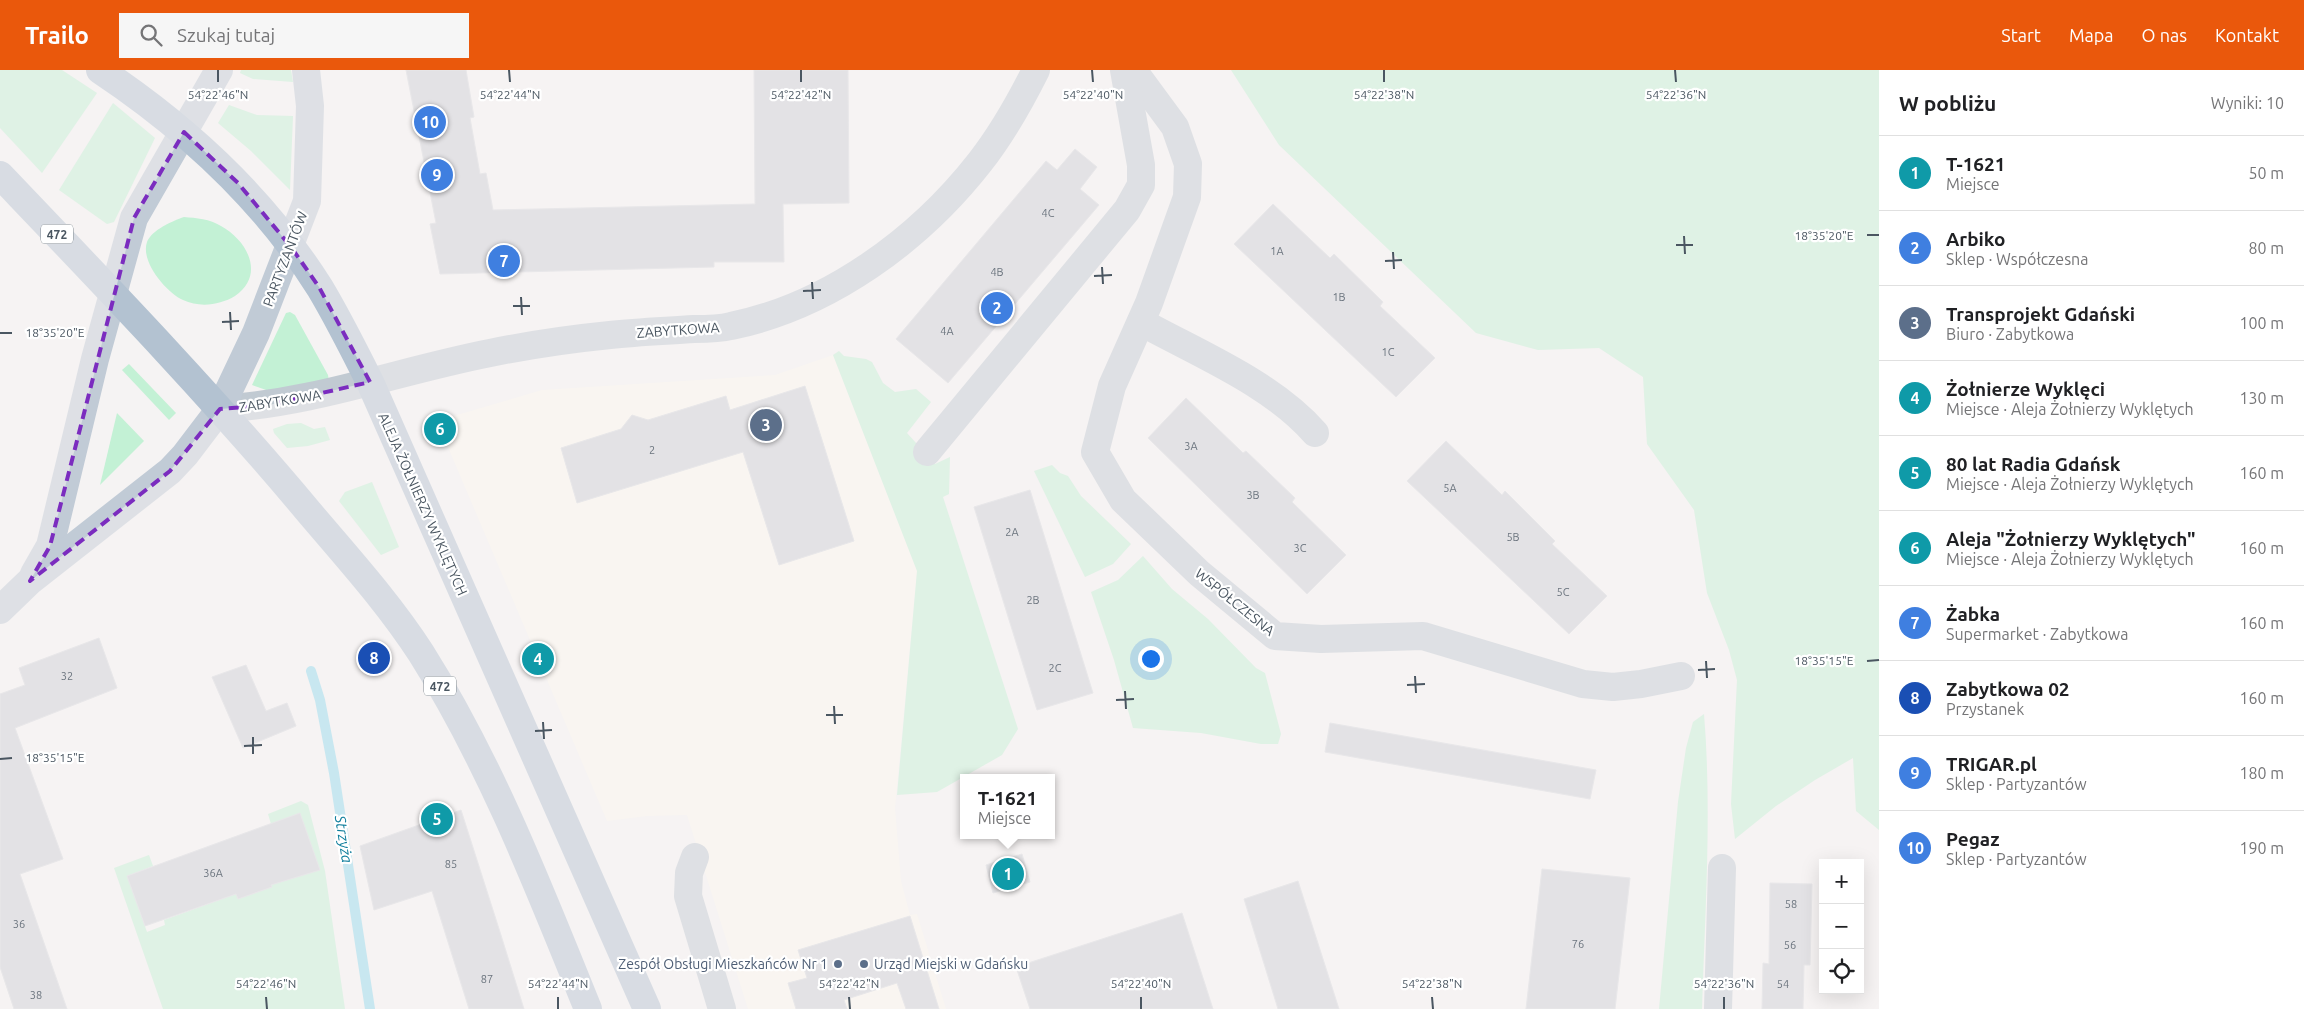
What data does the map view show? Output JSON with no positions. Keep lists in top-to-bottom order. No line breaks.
{"streets":{"main road":["472","ALEJA ŻOŁNIERZY WYKLĘTYCH"],"street":["PARTYZANTÓW","ZABYTKOWA","WSPÓŁCZESNA"]},"crossings":[["472","PARTYZANTÓW"],["472","ZABYTKOWA"],["PARTYZANTÓW","ZABYTKOWA"],["PARTYZANTÓW","ALEJA ŻOŁNIERZY WYKLĘTYCH"],["ZABYTKOWA","ALEJA ŻOŁNIERZY WYKLĘTYCH"]],"water":["Strzyża"],"places":["Zespół Obsługi Mieszkańców Nr 1","Urząd Miejski w Gdańsku"],"house_numbers":["4C","1A","4B","1B","4A","1C","3A","2","5A","3B","2A","5B","3C","5C","2B","2C","32","85","36A","58","36","76","56","87","54","38"],"page":{"header":"Trailo","search":"Szukaj tutaj","nav":["Start","Mapa","O nas","Kontakt"],"heading":["W pobliżu","Wyniki: 10"],"pins":["10","9","7","2","3","6","8","4","5","1"],"list":[{"mark":"1","name":"T-1621","note":"Miejsce","value":"50 m"},{"mark":"2","name":"Arbiko","note":"Sklep · Współczesna","value":"80 m"},{"mark":"3","name":"Transprojekt Gdański","note":"Biuro · Zabytkowa","value":"100 m"},{"mark":"4","name":"Żołnierze Wyklęci","note":"Miejsce · Aleja Żołnierzy Wyklętych","value":"130 m"},{"mark":"5","name":"80 lat Radia Gdańsk","note":"Miejsce · Aleja Żołnierzy Wyklętych","value":"160 m"},{"mark":"6","name":"Aleja \"Żołnierzy Wyklętych\"","note":"Miejsce · Aleja Żołnierzy Wyklętych","value":"160 m"},{"mark":"7","name":"Żabka","note":"Supermarket · Zabytkowa","value":"160 m"},{"mark":"8","name":"Zabytkowa 02","note":"Przystanek","value":"160 m"},{"mark":"9","name":"TRIGAR.pl","note":"Sklep · Partyzantów","value":"180 m"},{"mark":"10","name":"Pegaz","note":"Sklep · Partyzantów","value":"190 m"}],"popup":["T-1621","Miejsce"],"map_buttons":["+","−"]},"coordinates":["54°22'46\"N","54°22'44\"N","54°22'42\"N","54°22'40\"N","54°22'38\"N","54°22'36\"N","18°35'20\"E","18°35'15\"E"]}
